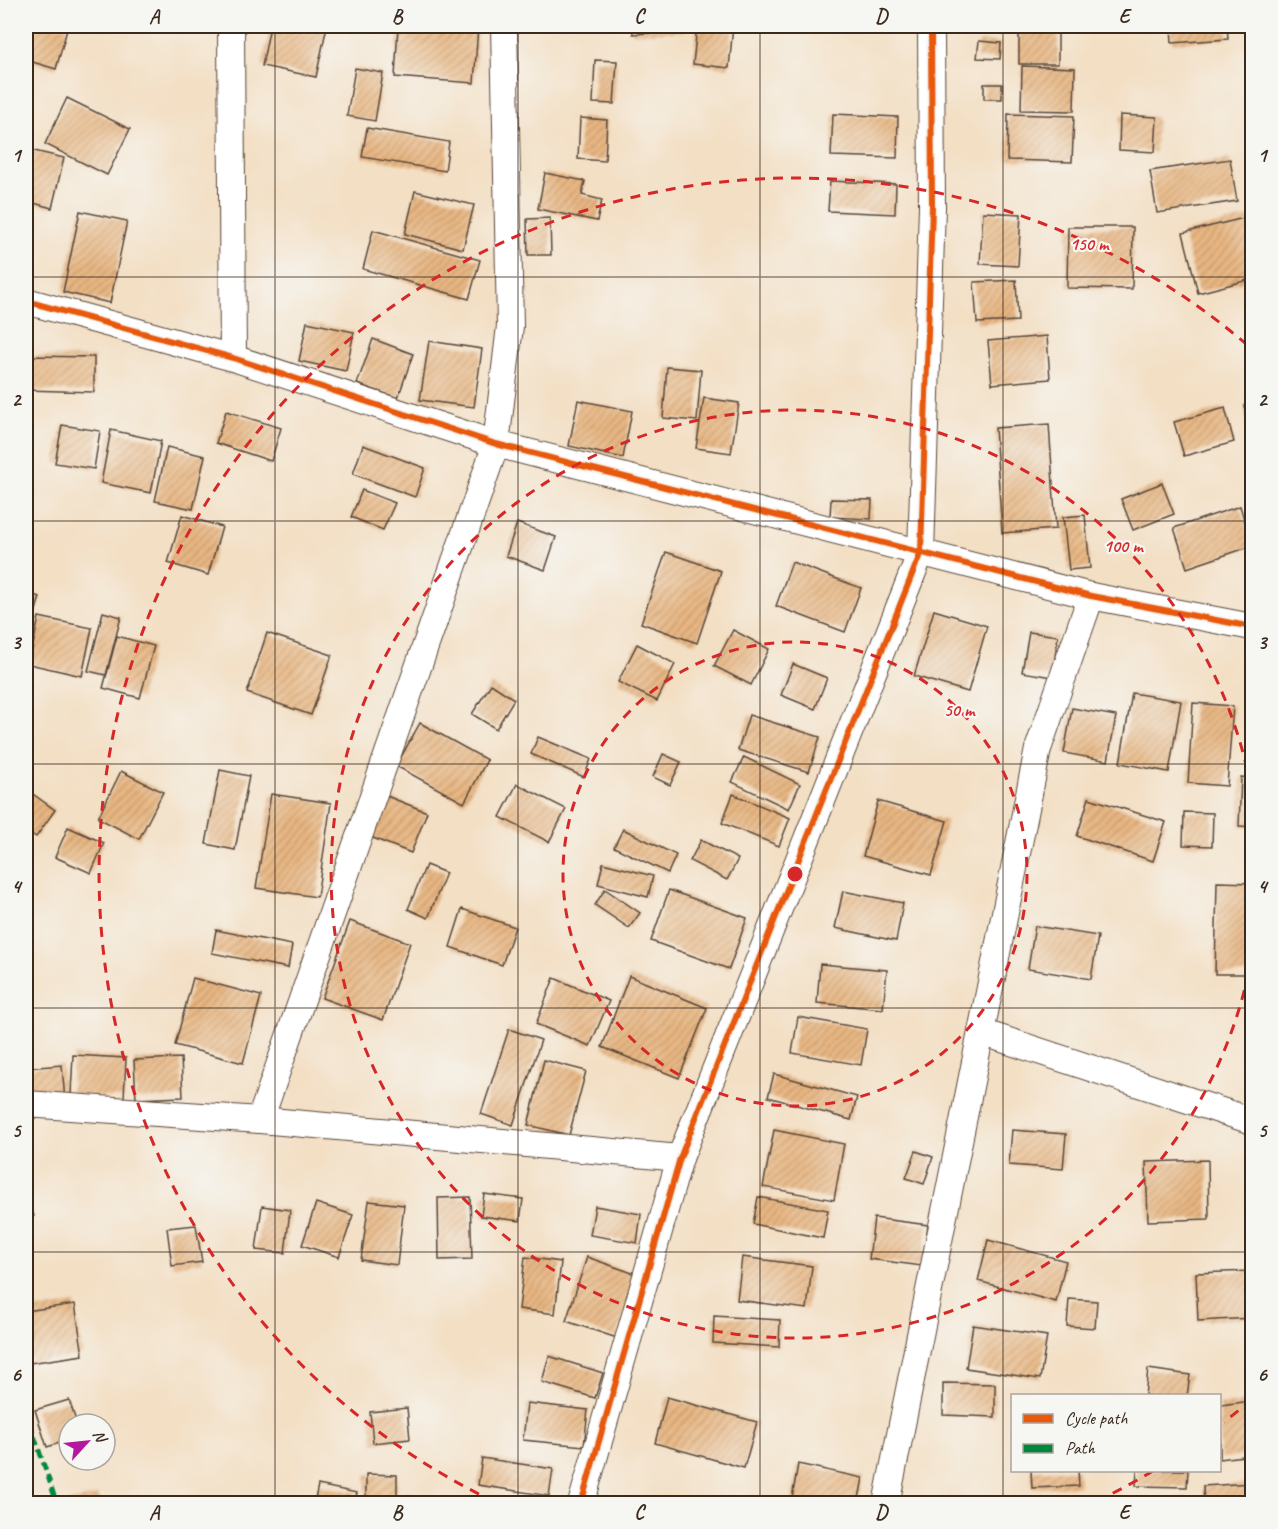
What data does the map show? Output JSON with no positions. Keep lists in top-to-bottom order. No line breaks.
{"legend":["Cycle path","Path"],"north":"top right","grid":{"columns":["A","B","C","D","E"],"rows":["1","2","3","4","5","6"]},"rings":["150 m","100 m","50 m"]}
